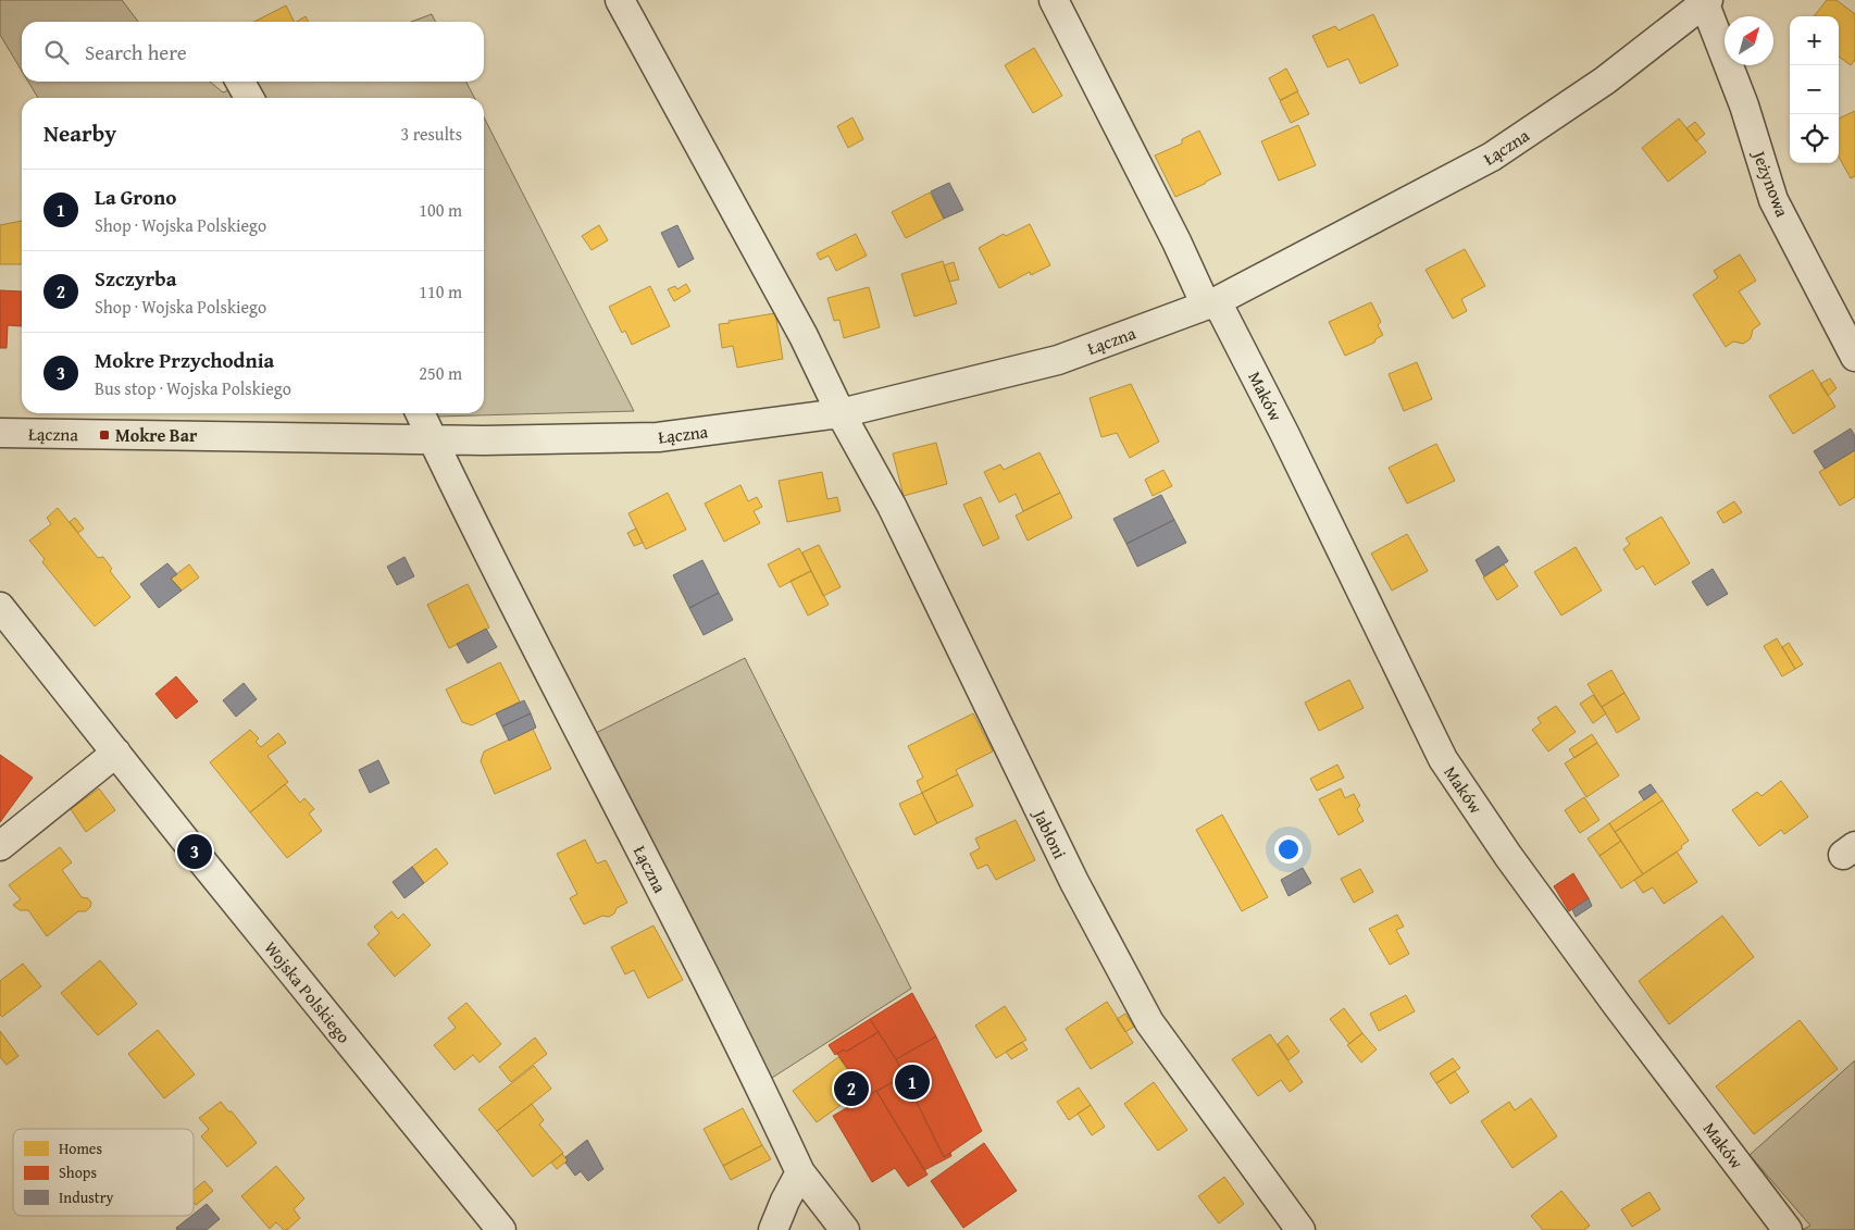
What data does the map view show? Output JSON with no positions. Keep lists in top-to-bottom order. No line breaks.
{"streets":{"street":["Łączna","Jeżynowa","Maków","Jabłoni","Wojska Polskiego"]},"crossings":[["Łączna","Jeżynowa"],["Łączna","Maków"],["Łączna","Jabłoni"]],"places":{"transit":["Mokre Bar"]},"legend":["Homes","Shops","Industry"],"north":"top right","page":{"map_buttons":["+","−"],"search":"Search here","heading":["Nearby","3 results"],"list":[{"mark":"1","name":"La Grono","note":"Shop · Wojska Polskiego","value":"100 m"},{"mark":"2","name":"Szczyrba","note":"Shop · Wojska Polskiego","value":"110 m"},{"mark":"3","name":"Mokre Przychodnia","note":"Bus stop · Wojska Polskiego","value":"250 m"}],"pins":["3","1","2"]}}
